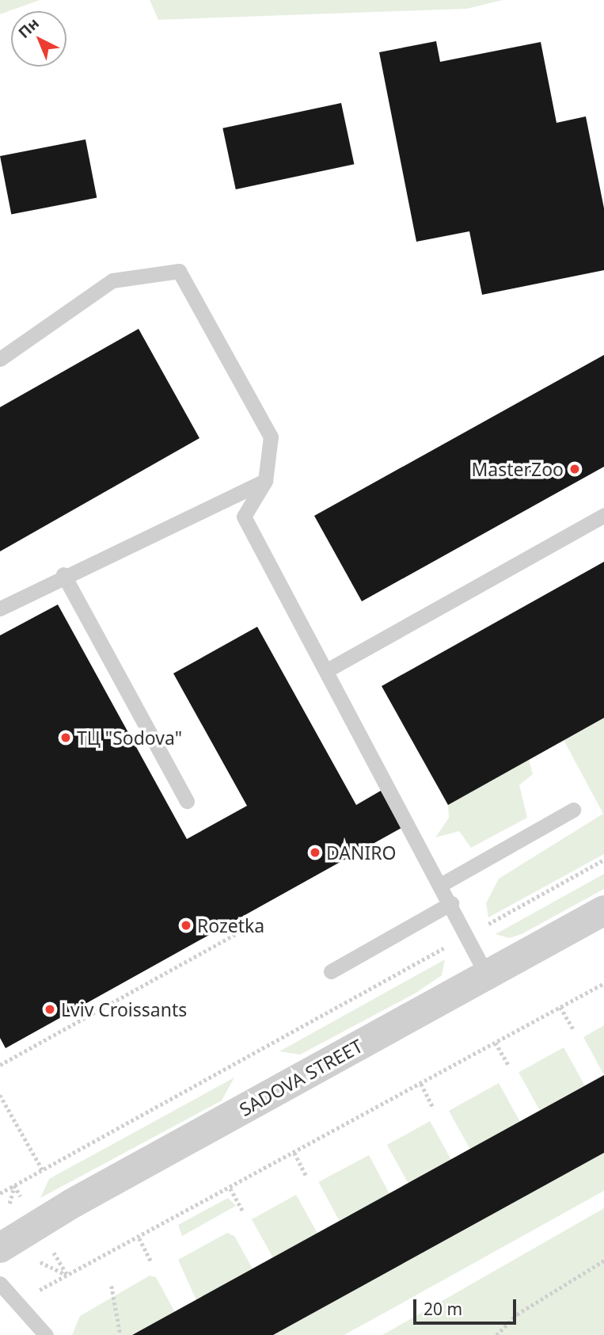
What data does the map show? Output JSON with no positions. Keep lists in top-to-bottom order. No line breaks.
{"streets":{"street":["SADOVA STREET"]},"places":["MasterZoo","ТЦ \"Sodova\"","DANIRO","Rozetka","Lviv Croissants"],"scale_bar":"20 m","north":"top left"}
